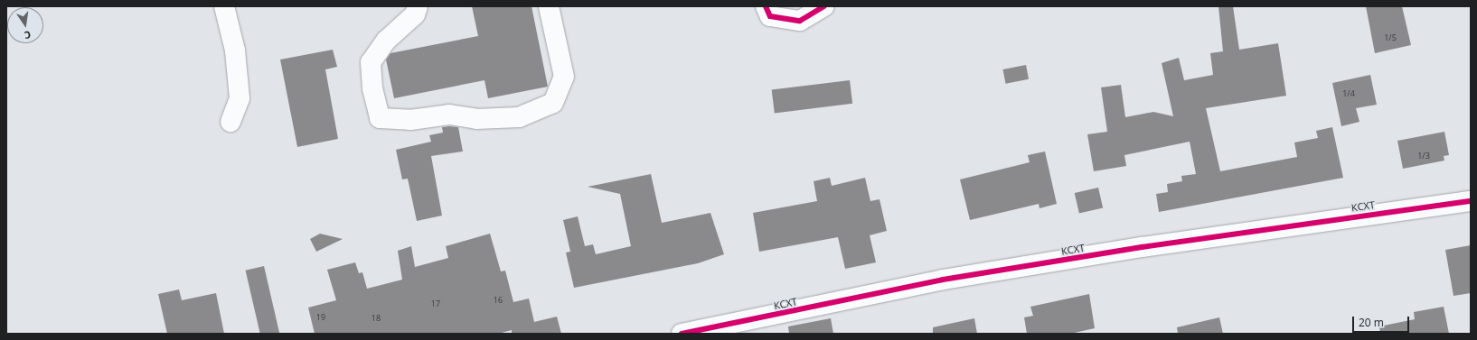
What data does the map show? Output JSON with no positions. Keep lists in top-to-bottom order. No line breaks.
{"streets":{"street":["КСХТ"]},"house_numbers":["1/5","1/4","1/3","16","17","19","18"],"scale_bar":"20 m","north":"bottom"}
